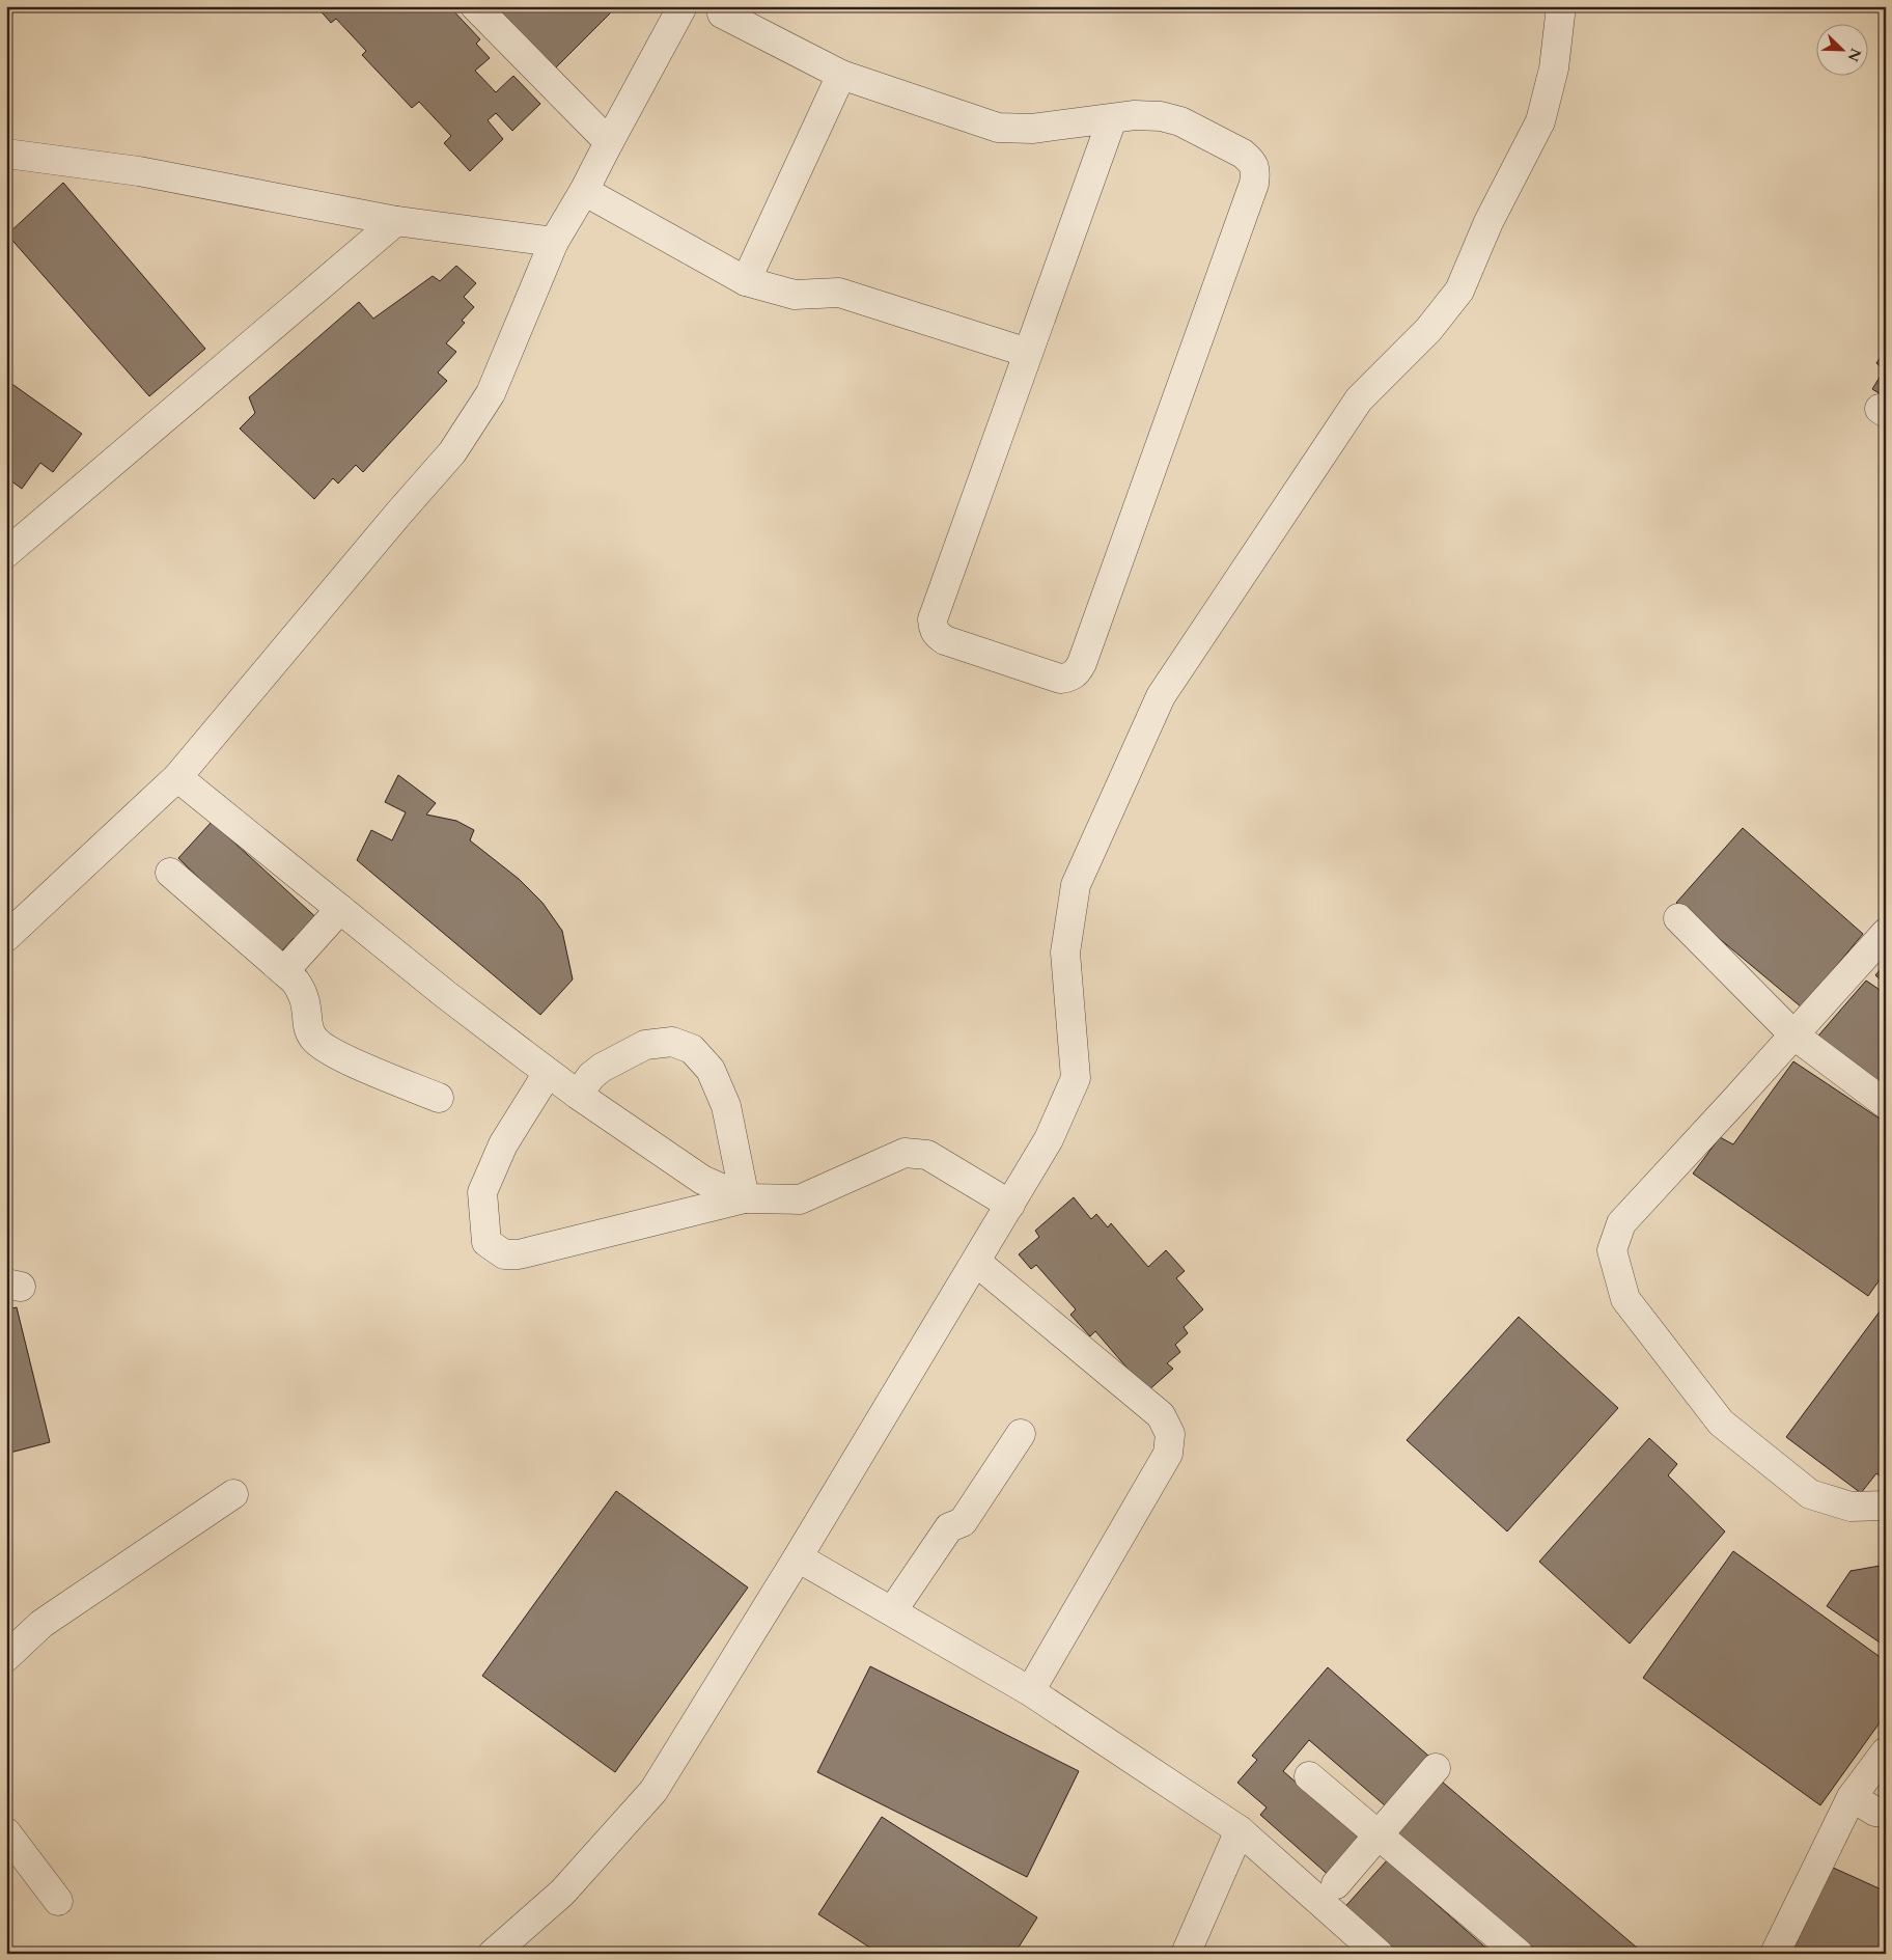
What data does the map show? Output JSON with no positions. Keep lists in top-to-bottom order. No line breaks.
{"north":"bottom right"}
